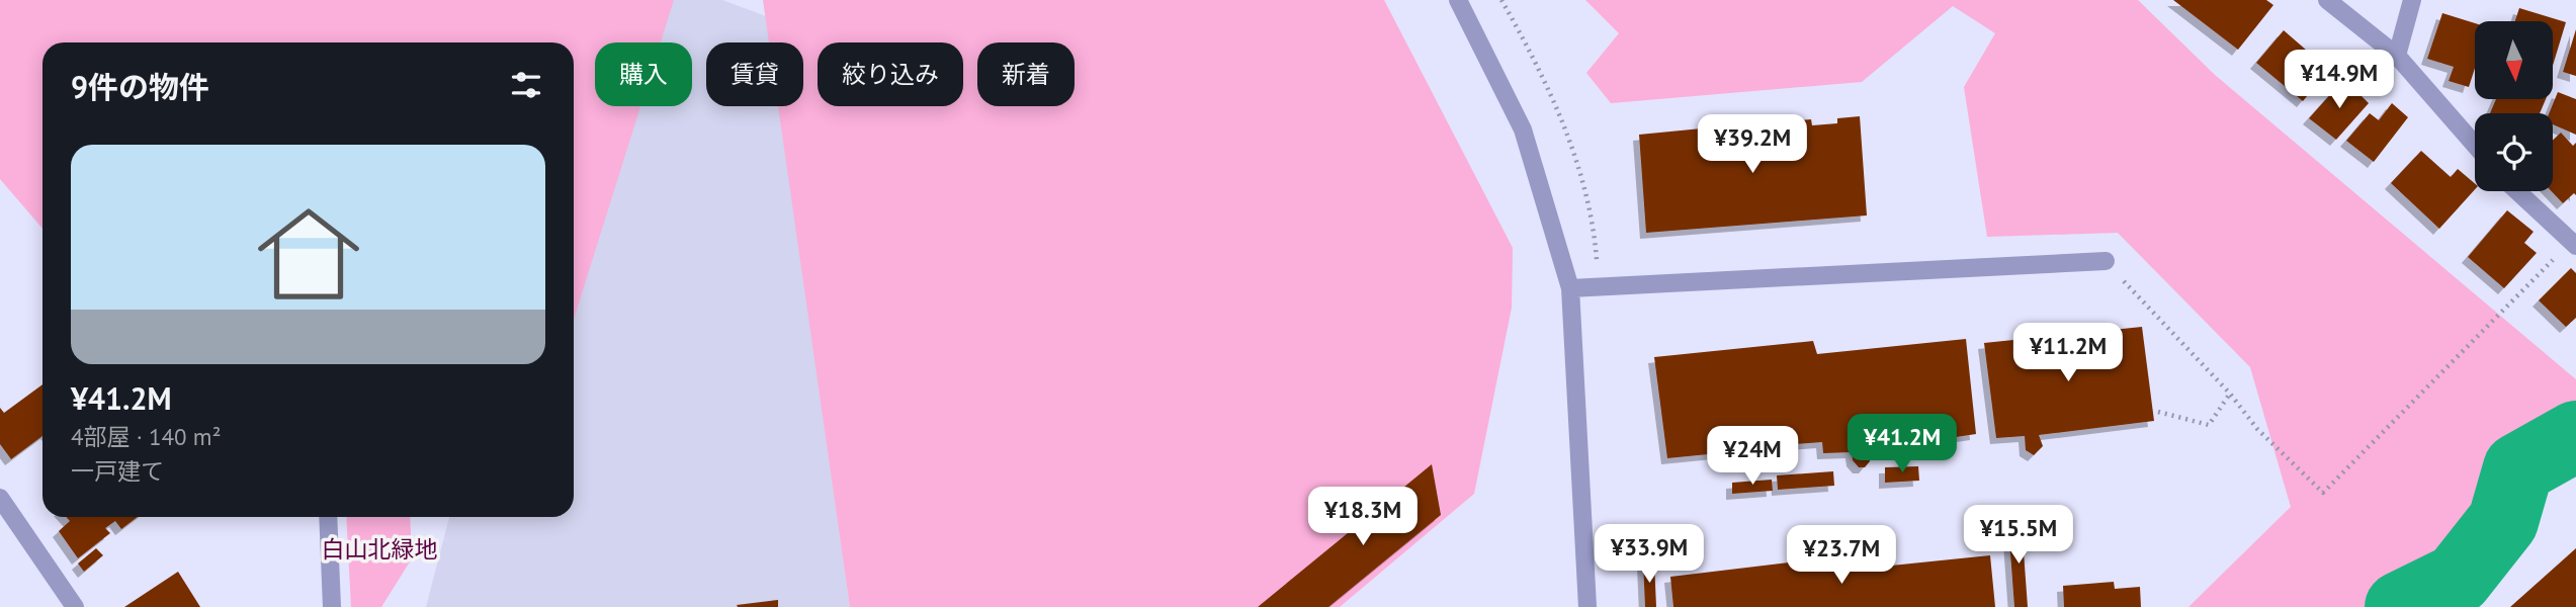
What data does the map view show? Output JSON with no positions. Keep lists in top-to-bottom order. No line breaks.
{"parks":["白山北緑地"],"north":"bottom","page":{"chip":["購入","賃貸","絞り込み","新着"],"heading":"9件の物件","price":["¥14.9M","¥39.2M","¥11.2M","¥41.2M","¥24M","¥18.3M","¥15.5M","¥33.9M","¥23.7M"],"list":[{"name":"¥41.2M","note":"4部屋 · 140 m² · 一戸建て"}]}}
